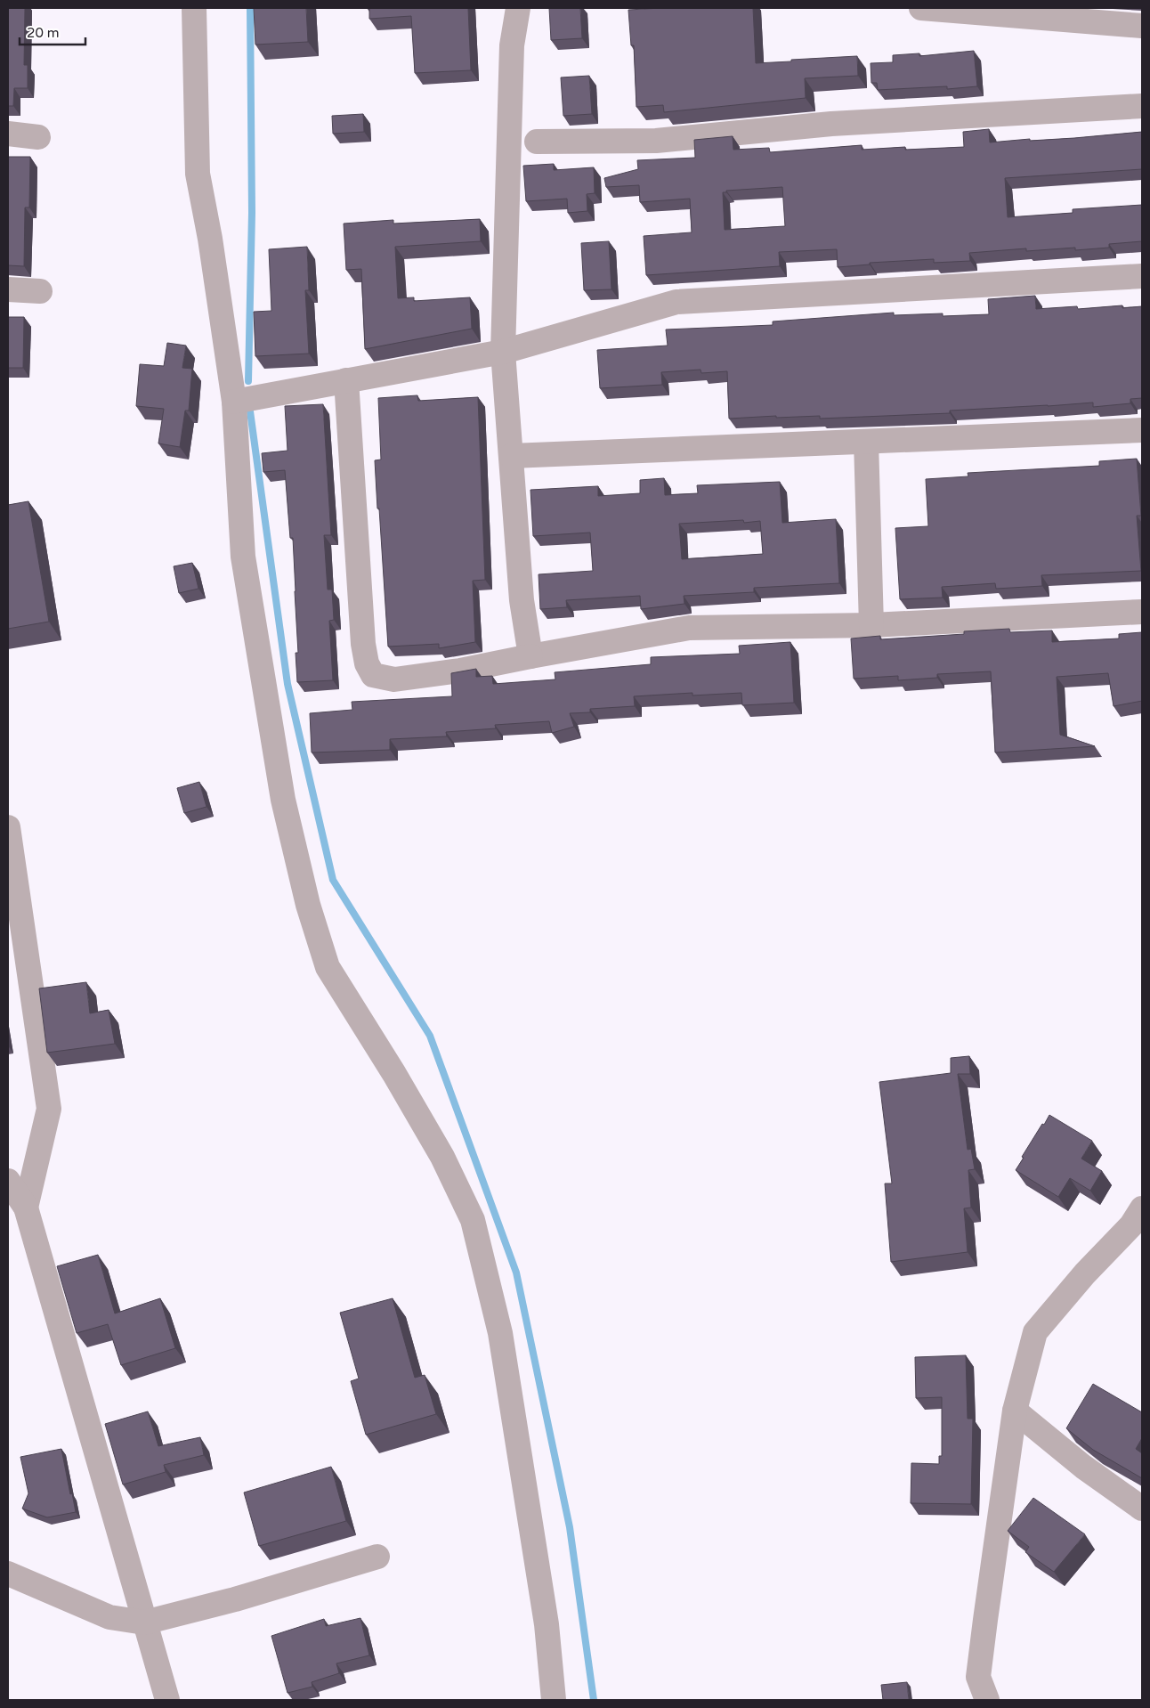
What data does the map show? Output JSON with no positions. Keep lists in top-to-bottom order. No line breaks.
{"scale_bar":"20 m"}
